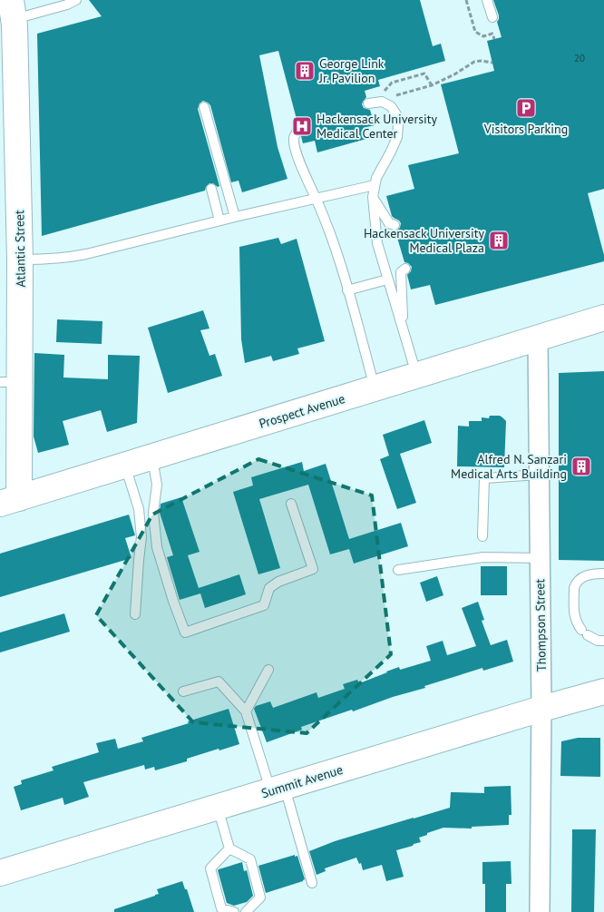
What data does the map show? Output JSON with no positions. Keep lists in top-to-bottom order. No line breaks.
{"streets":{"street":["Atlantic Street","Prospect Avenue","Thompson Street","Summit Avenue"]},"crossings":[["Atlantic Street","Prospect Avenue"],["Prospect Avenue","Thompson Street"],["Thompson Street","Summit Avenue"]],"places":{"building":["George Link Jr. Pavilion","Hackensack University Medical Plaza","Alfred N. Sanzari Medical Arts Building"],"parking":["Visitors Parking"],"hospital":["Hackensack University Medical Center"]},"house_numbers":["20"]}
